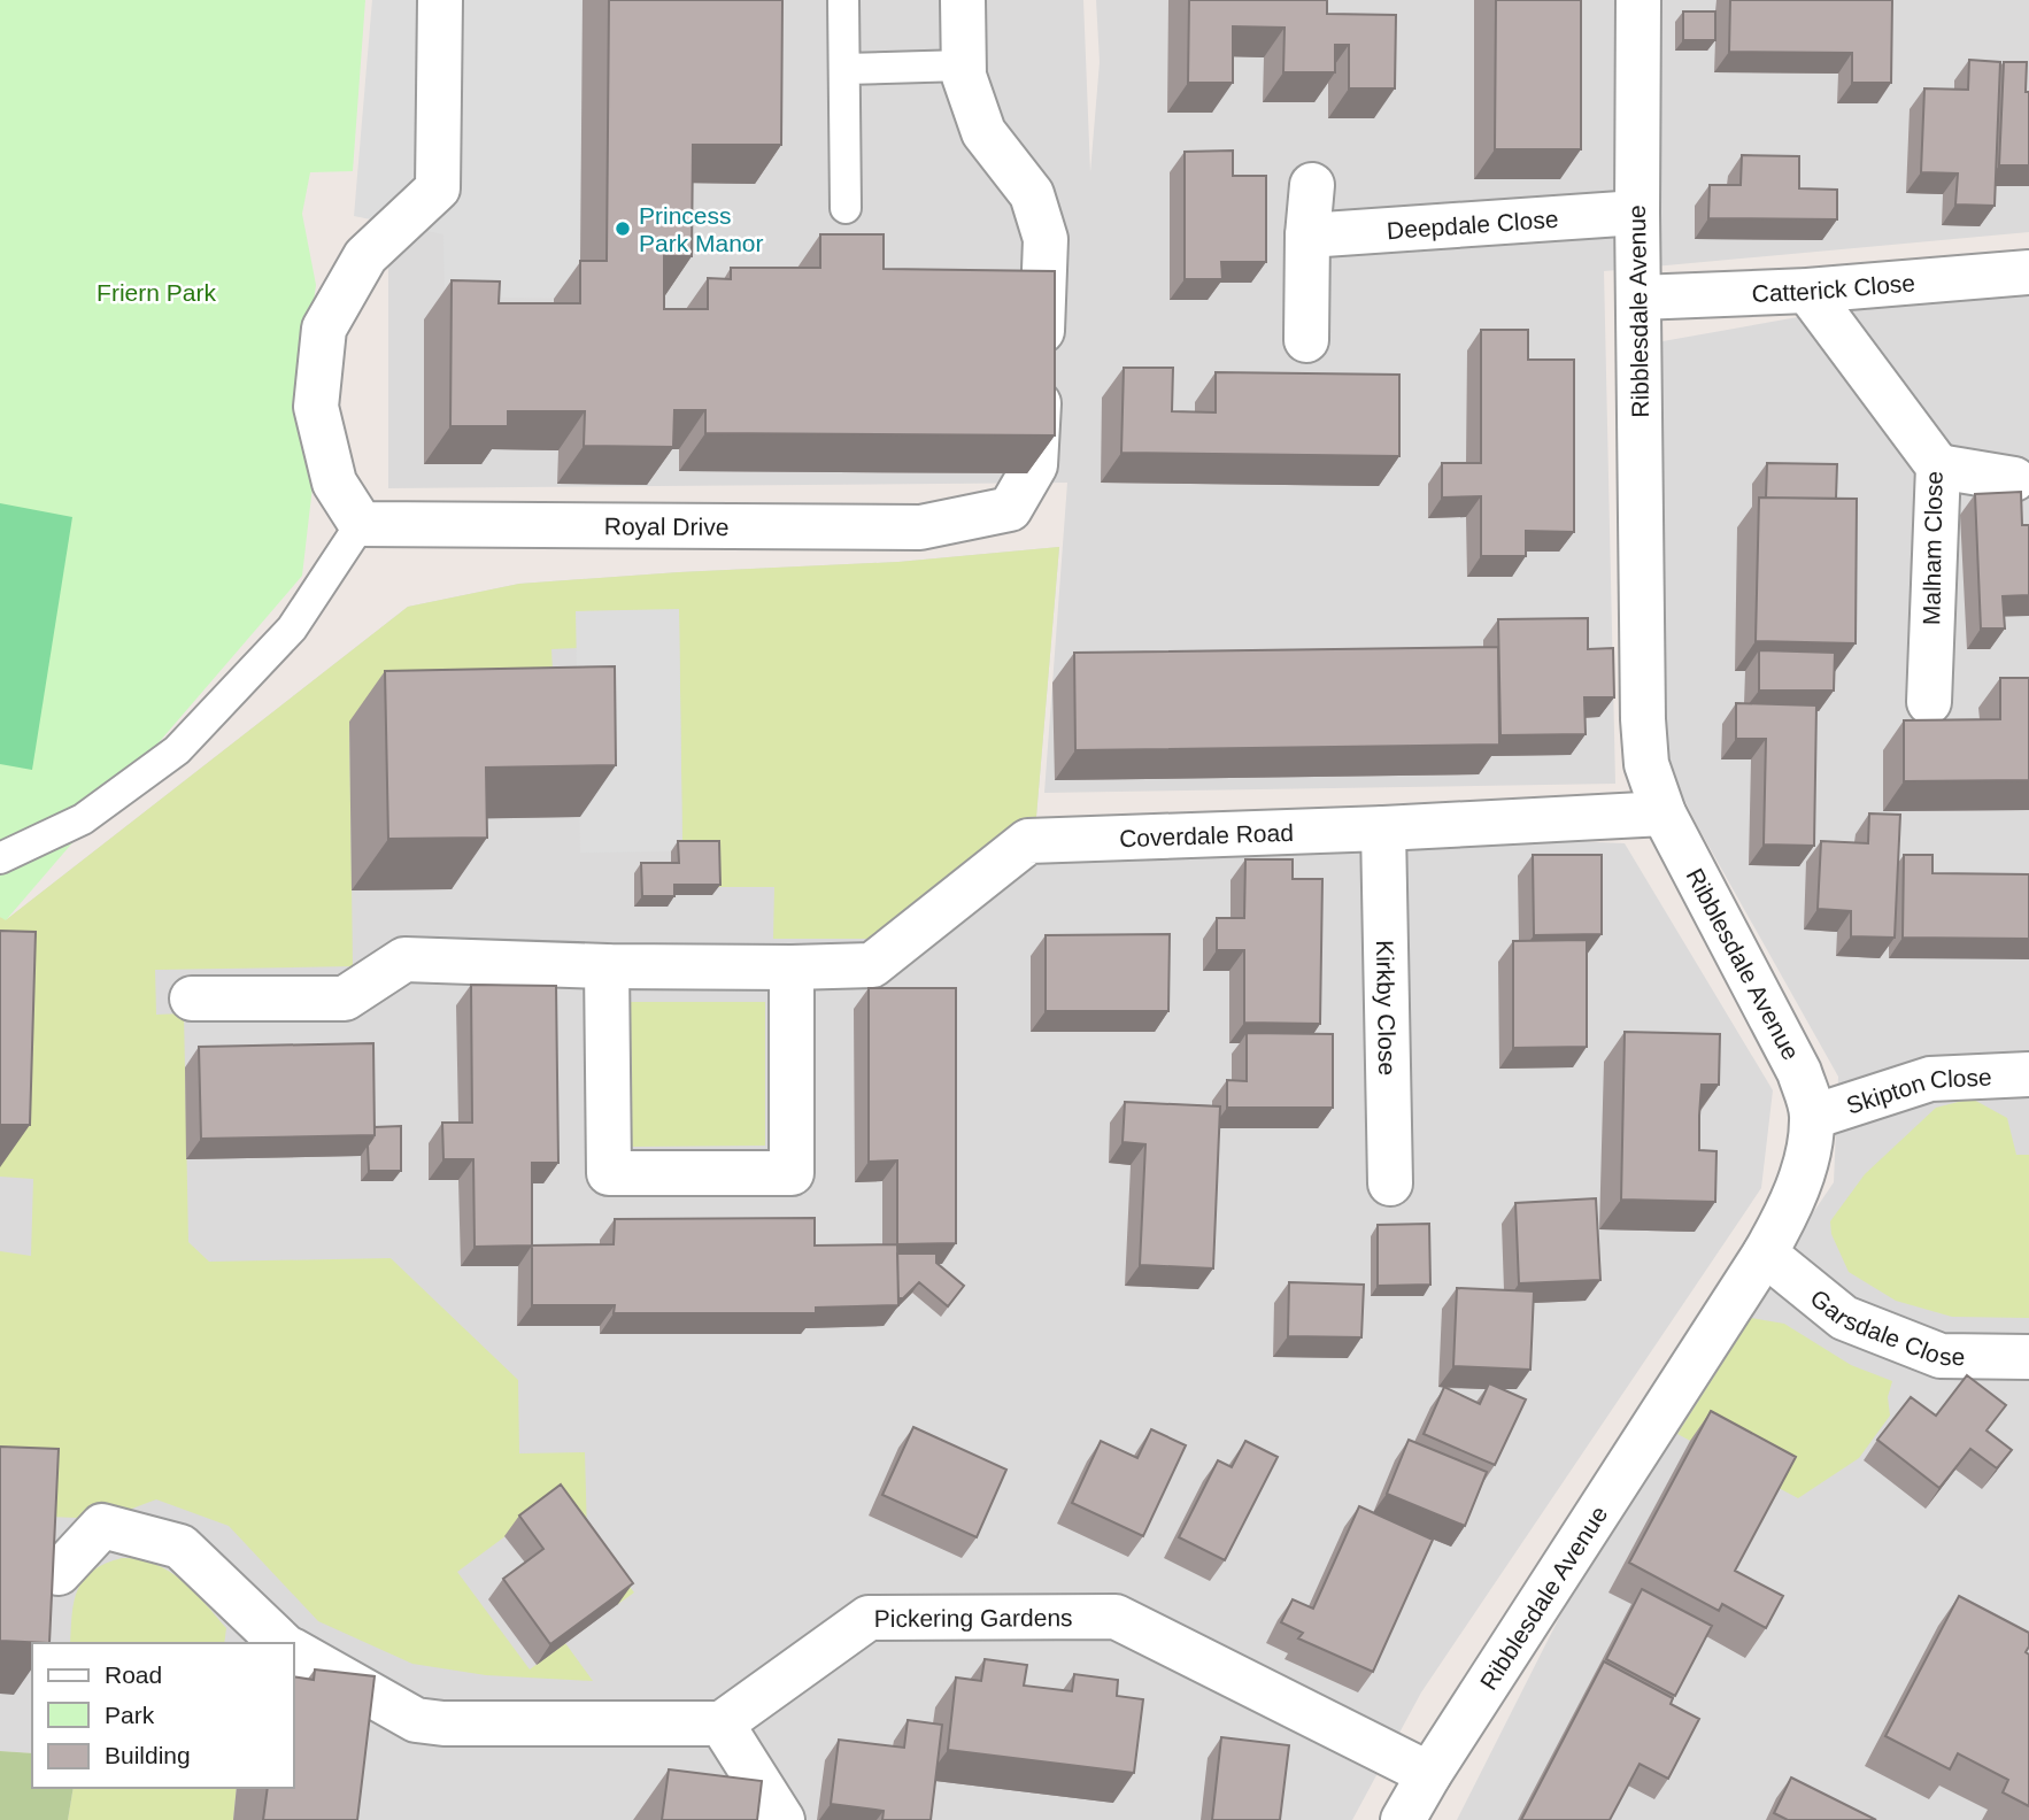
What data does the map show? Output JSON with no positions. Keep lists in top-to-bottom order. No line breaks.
{"streets":{"street":["Deepdale Close","Catterick Close","Ribblesdale Avenue","Royal Drive","Malham Close","Coverdale Road","Kirkby Close","Skipton Close","Garsdale Close","Pickering Gardens"]},"crossings":[["Deepdale Close","Ribblesdale Avenue"],["Catterick Close","Ribblesdale Avenue"],["Catterick Close","Malham Close"],["Ribblesdale Avenue","Coverdale Road"],["Ribblesdale Avenue","Skipton Close"],["Ribblesdale Avenue","Garsdale Close"],["Ribblesdale Avenue","Pickering Gardens"],["Coverdale Road","Kirkby Close"]],"parks":["Friern Park"],"places":["Princess Park Manor"],"legend":["Road","Park","Building"]}
